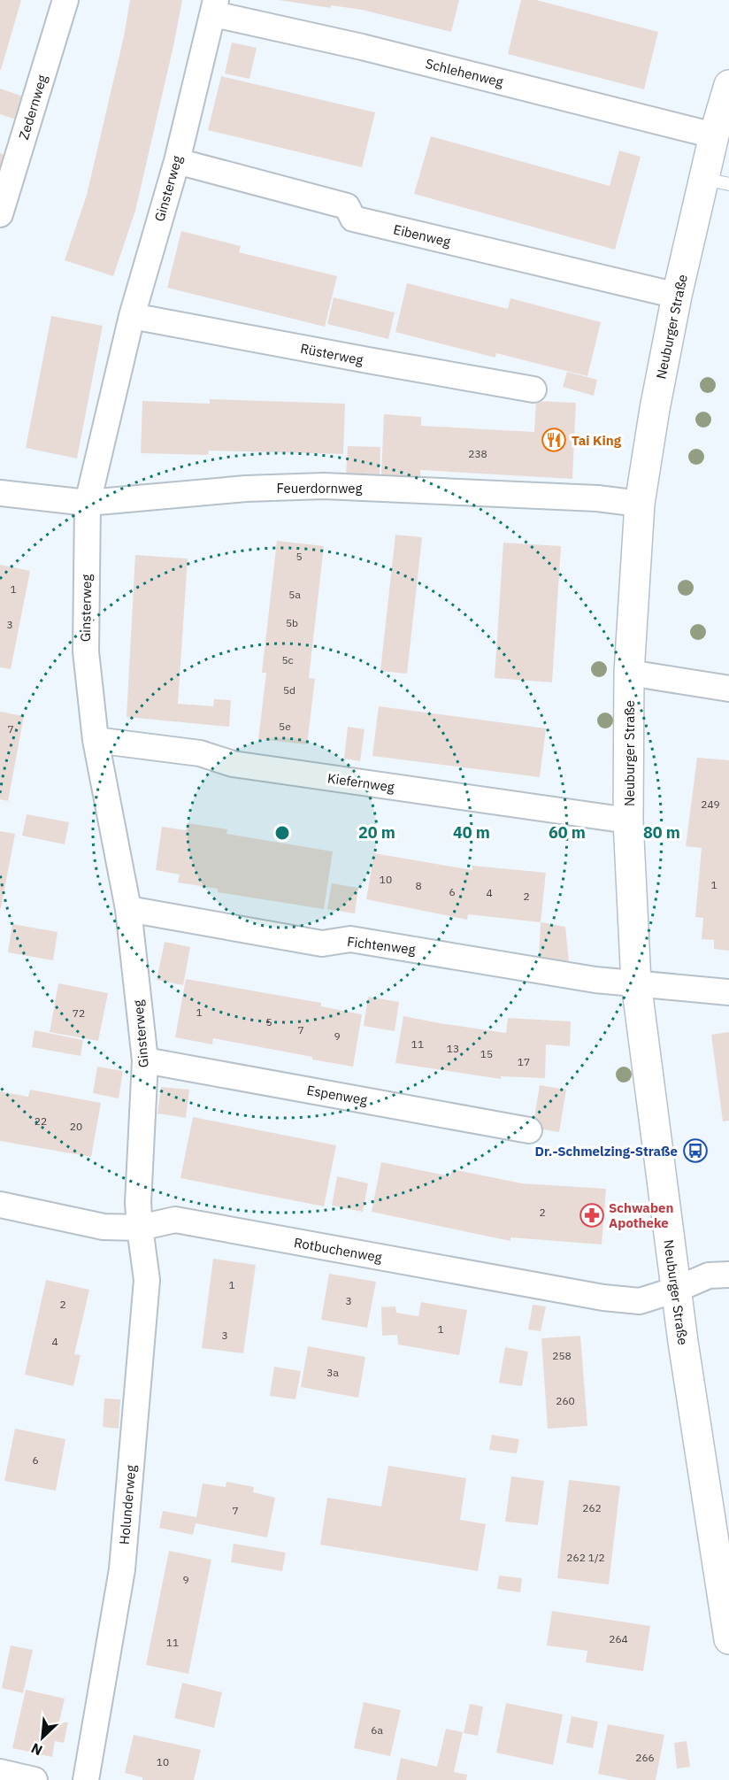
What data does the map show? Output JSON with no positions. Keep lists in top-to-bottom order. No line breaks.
{"streets":{"street":["Schlehenweg","Zedernweg","Ginsterweg","Eibenweg","Neuburger Straße","Rüsterweg","Feuerdornweg","Kiefernweg","Fichtenweg","Espenweg","Rotbuchenweg","Holunderweg"]},"crossings":[["Schlehenweg","Ginsterweg"],["Schlehenweg","Neuburger Straße"],["Ginsterweg","Eibenweg"],["Ginsterweg","Rüsterweg"],["Ginsterweg","Feuerdornweg"],["Ginsterweg","Kiefernweg"],["Ginsterweg","Fichtenweg"],["Ginsterweg","Espenweg"],["Ginsterweg","Rotbuchenweg"],["Ginsterweg","Holunderweg"],["Eibenweg","Neuburger Straße"],["Neuburger Straße","Feuerdornweg"],["Neuburger Straße","Kiefernweg"],["Neuburger Straße","Fichtenweg"],["Neuburger Straße","Rotbuchenweg"],["Rotbuchenweg","Holunderweg"]],"places":{"restaurant":["Tai King"],"bus stop":["Dr.-Schmelzing-Straße"],"pharmacy":["Schwaben Apotheke"]},"house_numbers":["238","5","1","5a","5b","3","5c","5d","5e","7","249","10","1","8","6","4","2","1","72","5","7","9","11","13","15","17","22","20","2","1","3","2","1","3","4","258","3a","260","6","262","7","262 1/2","9","264","11","6a","266","10"],"north":"bottom left","rings":["20 m","40 m","60 m","80 m"]}
